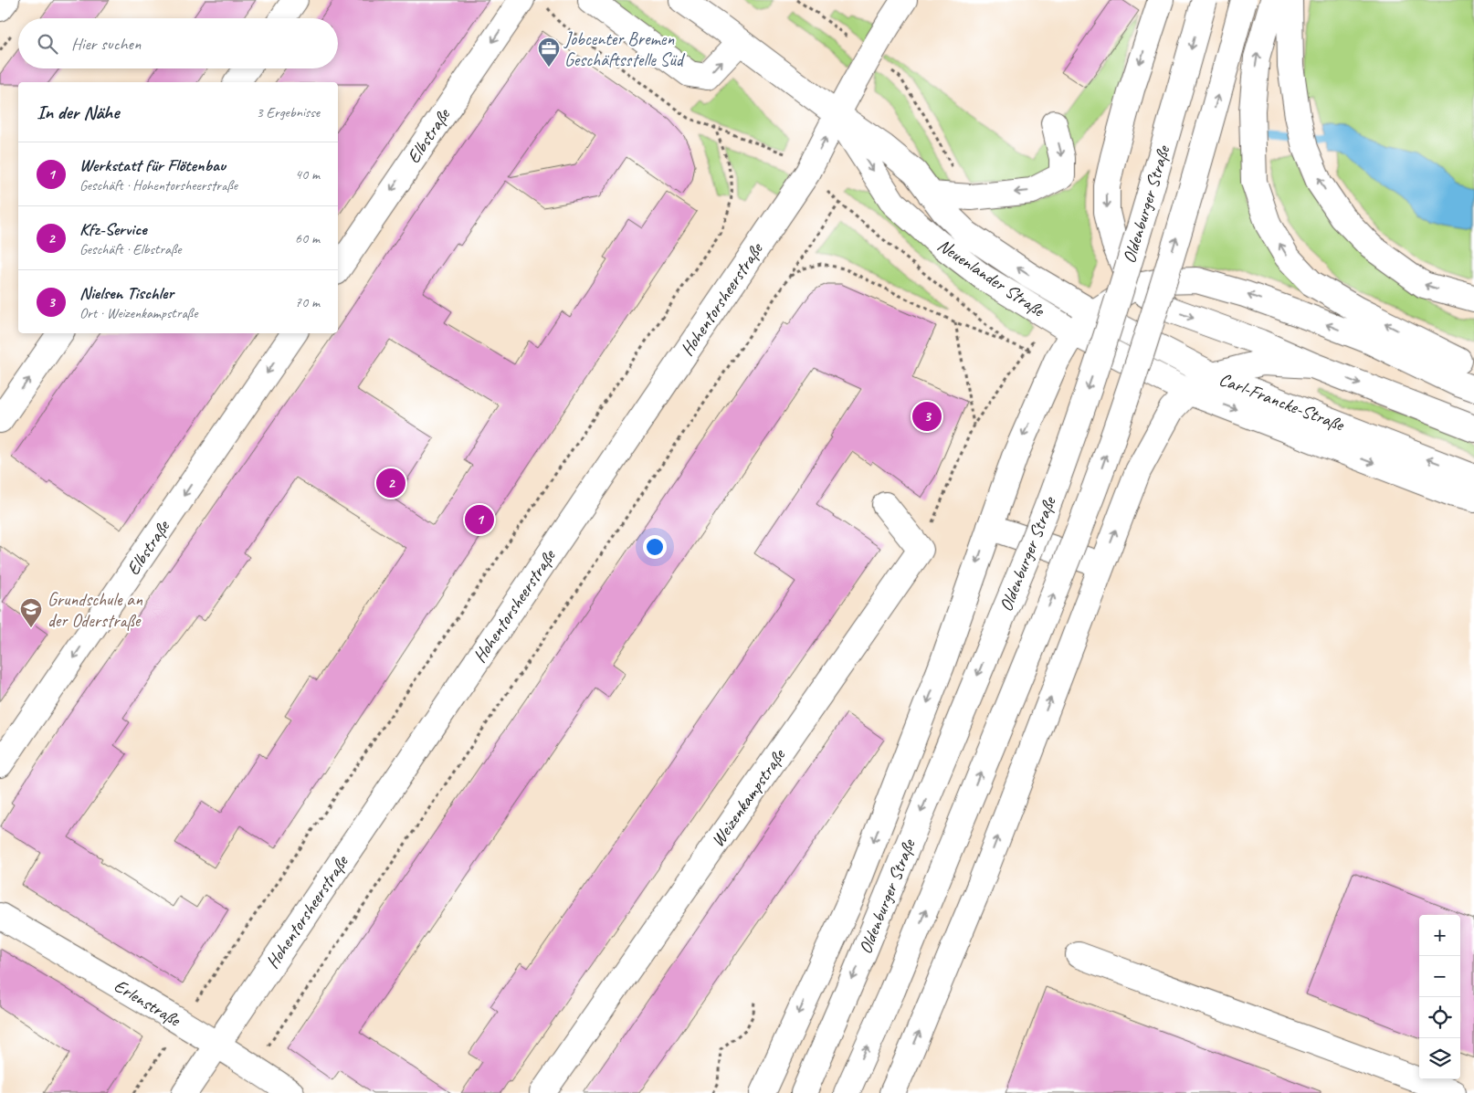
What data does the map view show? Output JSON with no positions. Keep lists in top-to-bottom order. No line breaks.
{"streets":{"main road":["Elbstraße","Oldenburger Straße","Neuenlander Straße","Hohentorsheerstraße","Carl-Francke-Straße","Weizenkampstraße","Erlenstraße"]},"crossings":[["Neuenlander Straße","Hohentorsheerstraße"],["Neuenlander Straße","Carl-Francke-Straße"],["Hohentorsheerstraße","Erlenstraße"]],"one_way":["Elbstraße"],"places":{"office":["Jobcenter Bremen Geschäftsstelle Süd"],"school or university":["Grundschule an der Oderstraße"]},"page":{"search":"Hier suchen","heading":["In der Nähe","3 Ergebnisse"],"list":[{"mark":"1","name":"Werkstatt für Flötenbau","note":"Geschäft · Hohentorsheerstraße","value":"40 m"},{"mark":"2","name":"Kfz-Service","note":"Geschäft · Elbstraße","value":"60 m"},{"mark":"3","name":"Nielsen Tischler","note":"Ort · Weizenkampstraße","value":"70 m"}],"pins":["3","2","1"],"map_buttons":["+","−"]}}
